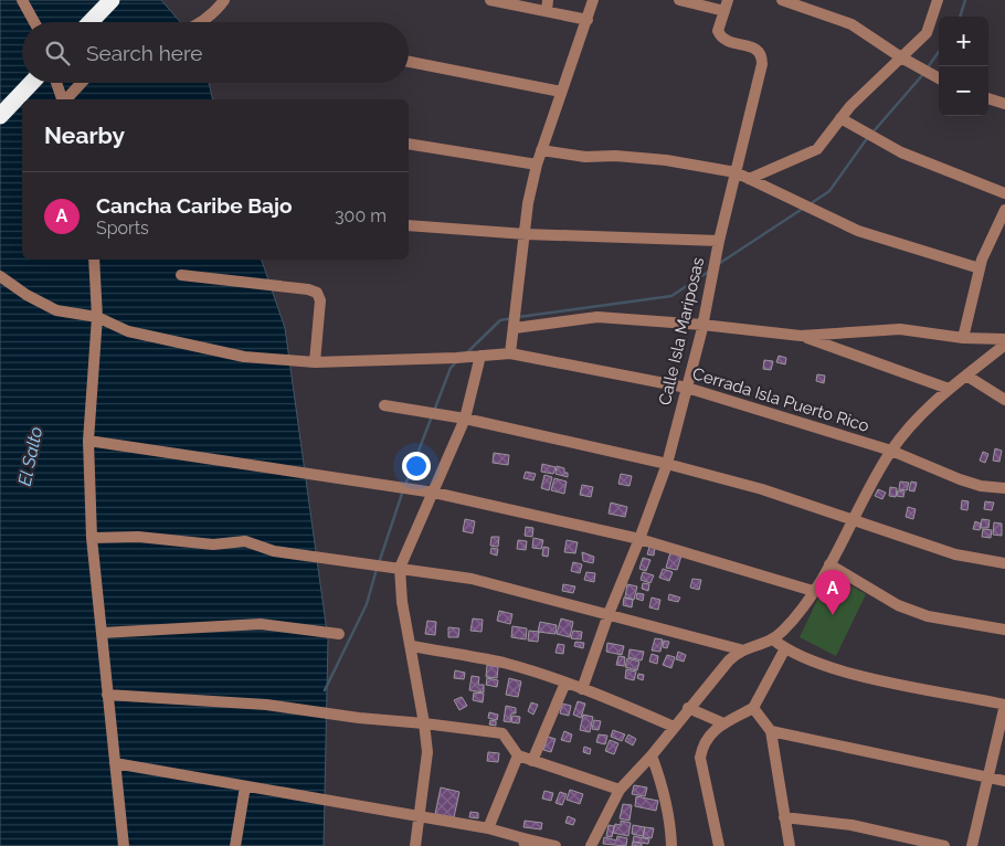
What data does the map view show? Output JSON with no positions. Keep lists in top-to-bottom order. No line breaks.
{"streets":{"street":["Calle Isla Mariposas","Cerrada Isla Puerto Rico"]},"crossings":[["Calle Isla Mariposas","Cerrada Isla Puerto Rico"]],"water":["El Salto"],"page":{"map_buttons":["+","−"],"search":"Search here","heading":"Nearby","list":[{"mark":"A","name":"Cancha Caribe Bajo","note":"Sports","value":"300 m"}],"pins":"A"}}
